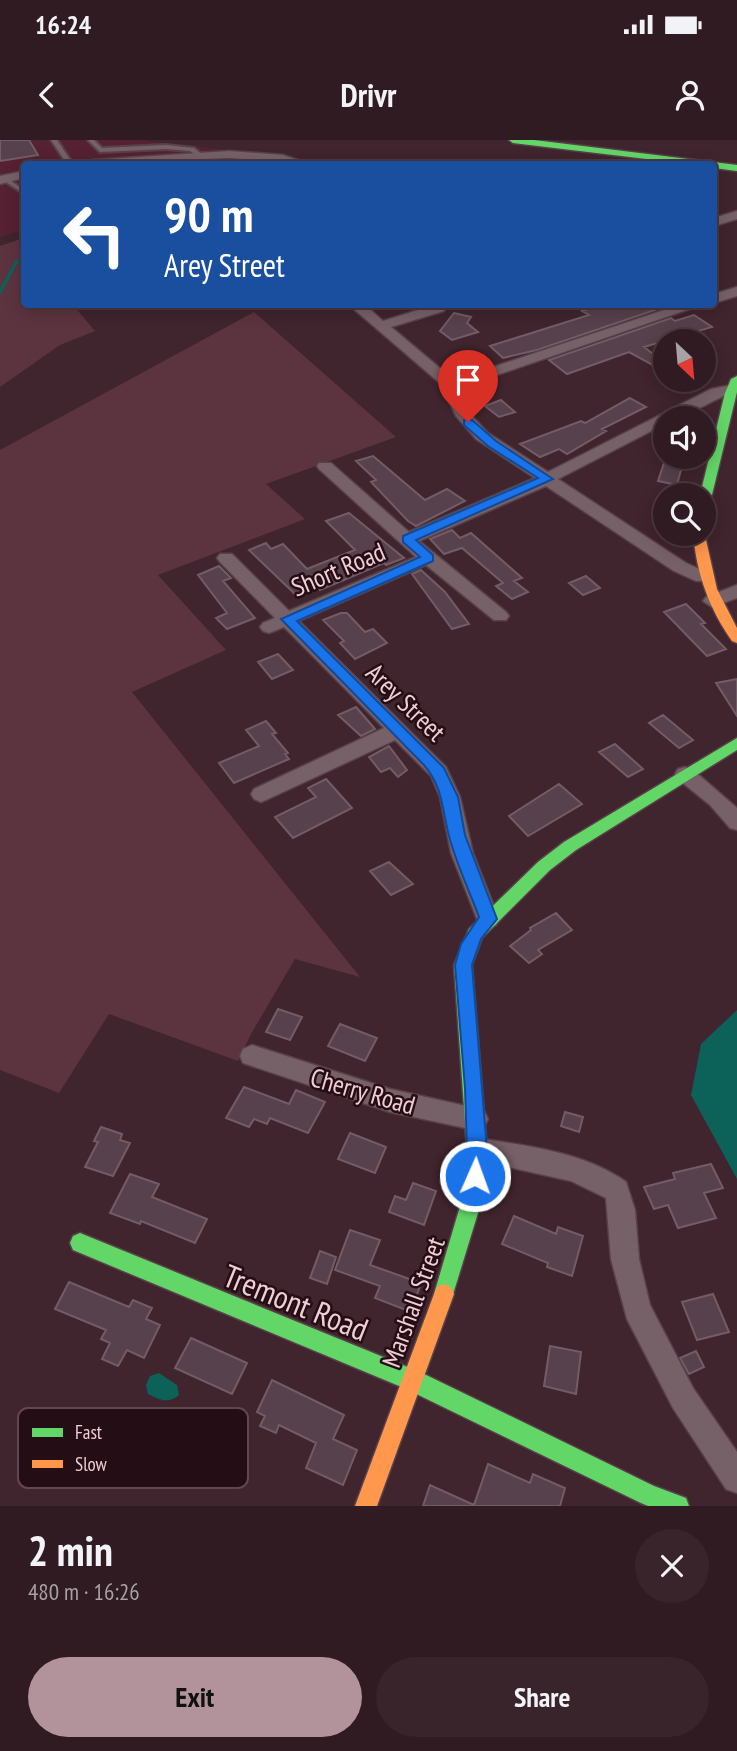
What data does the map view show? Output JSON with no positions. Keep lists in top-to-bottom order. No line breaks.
{"streets":{"main road":["Tremont Road","Marshall Street"],"street":["Short Road","Arey Street","Cherry Road"]},"crossings":[["Short Road","Arey Street"],["Arey Street","Marshall Street"],["Cherry Road","Marshall Street"],["Tremont Road","Marshall Street"]],"legend":["Fast","Slow"],"north":"bottom right","page":{"status":"16:24","header":"Drivr","turn":["90 m","Arey Street"],"heading":["2 min","480 m · 16:26"],"buttons":["Exit","Share"]}}
